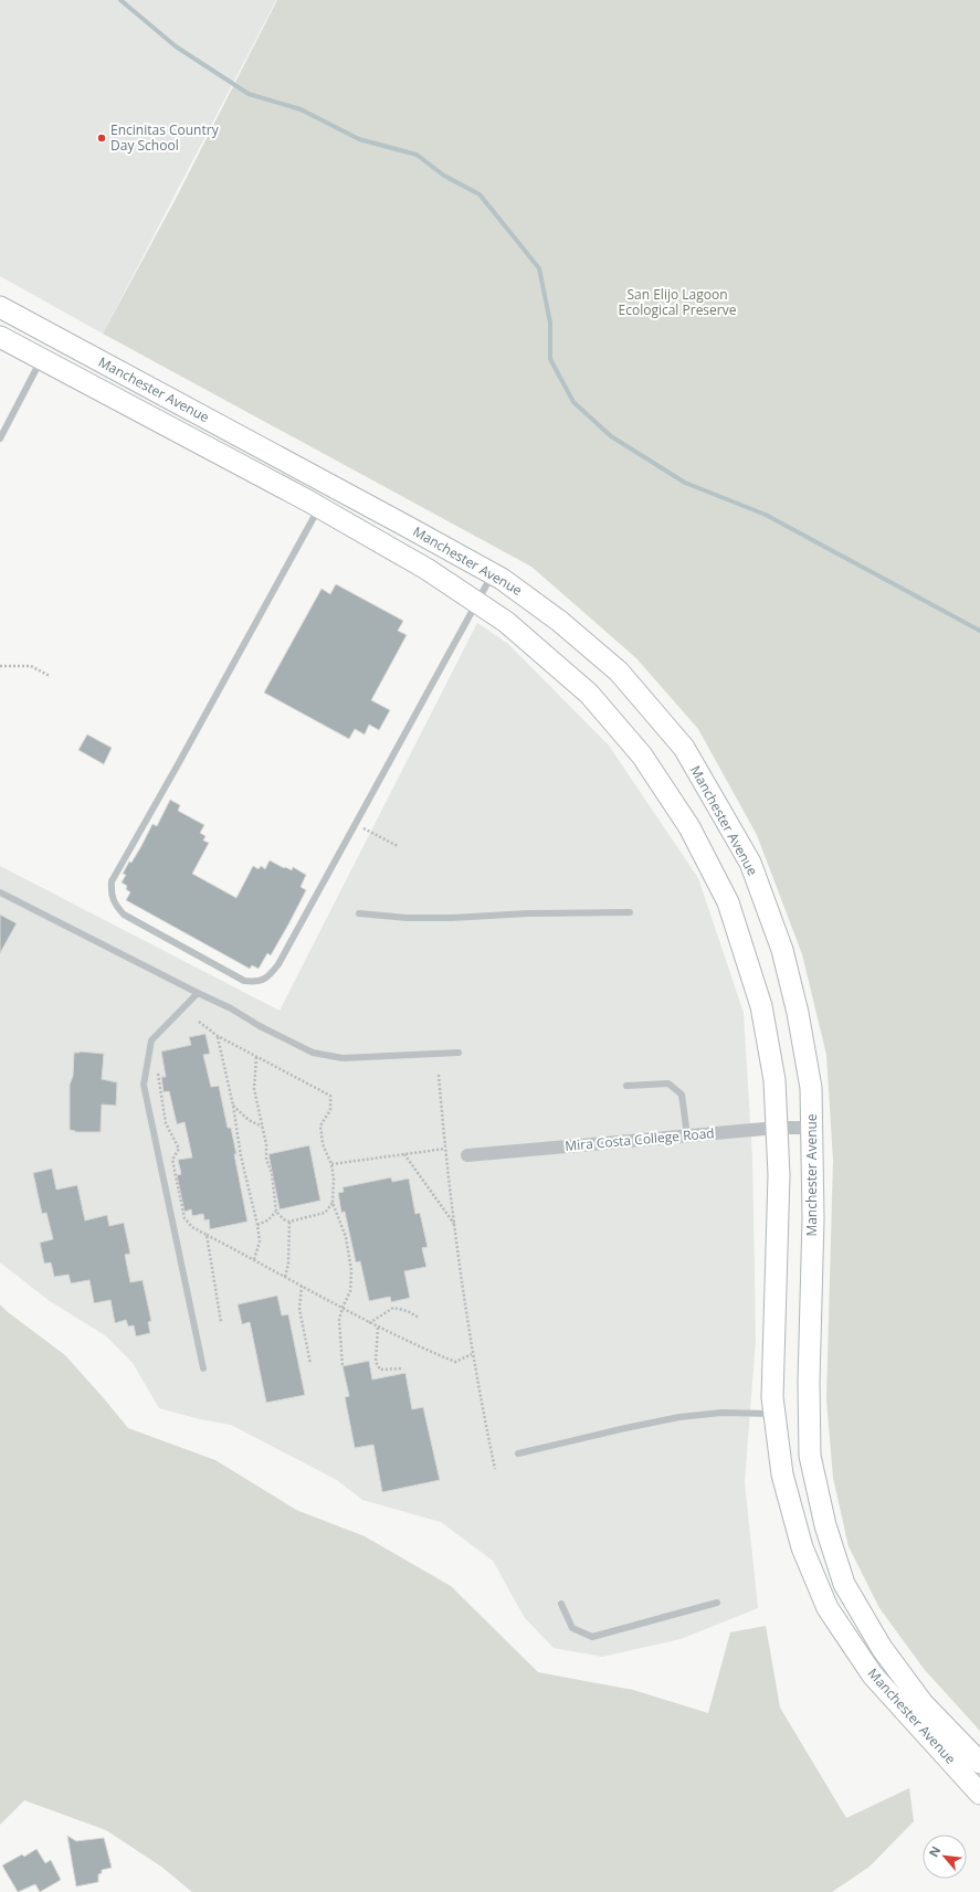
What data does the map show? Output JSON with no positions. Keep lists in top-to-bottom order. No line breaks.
{"streets":{"main road":["Manchester Avenue"],"street":["Mira Costa College Road"]},"crossings":[["Manchester Avenue","Mira Costa College Road"]],"parks":["San Elijo Lagoon Ecological Preserve"],"places":["Encinitas Country Day School"],"north":"top left"}
